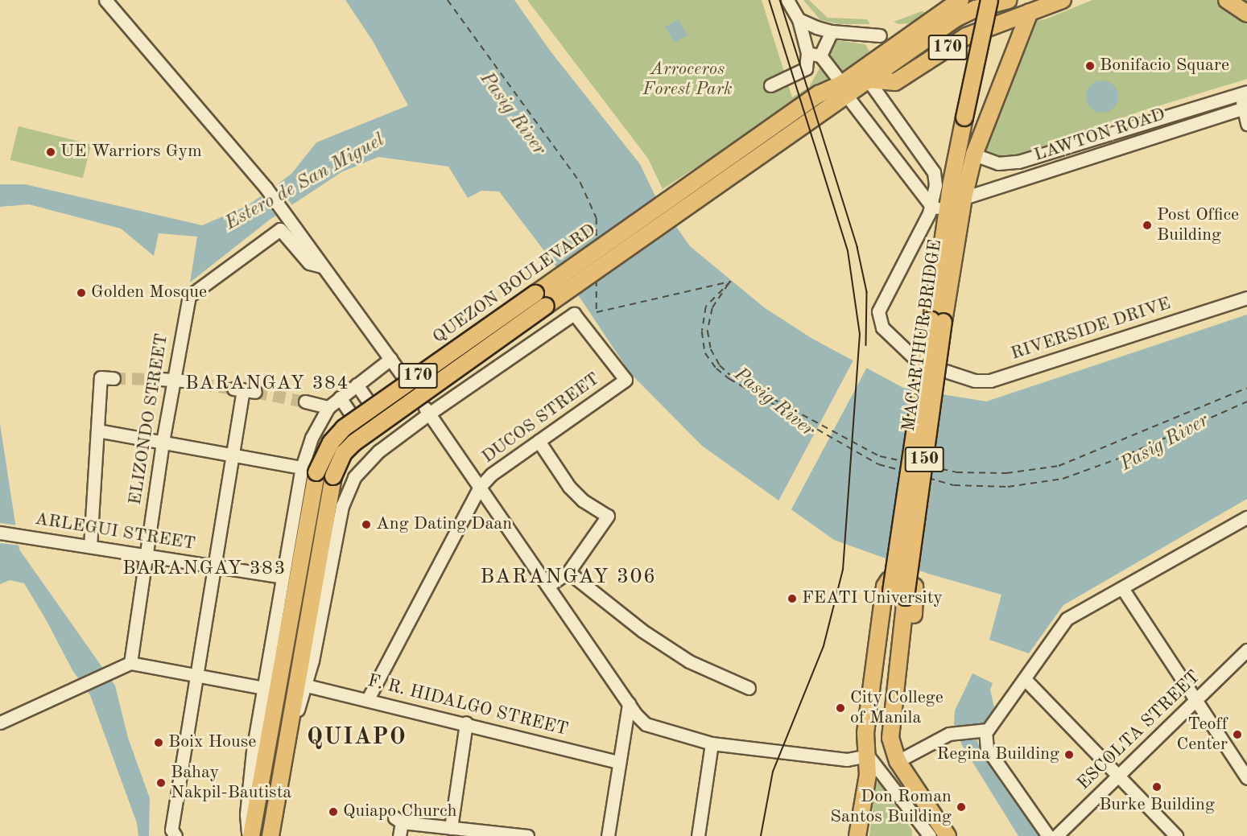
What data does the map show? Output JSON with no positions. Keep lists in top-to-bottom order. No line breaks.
{"streets":{"main road":["170","QUEZON BOULEVARD","MACARTHUR BRIDGE","150"],"street":["LAWTON ROAD","RIVERSIDE DRIVE","DUCOS STREET","ELIZONDO STREET","ARLEGUI STREET","F. R. HIDALGO STREET","ESCOLTA STREET"]},"crossings":[["170","QUEZON BOULEVARD"],["170","MACARTHUR BRIDGE"],["LAWTON ROAD","MACARTHUR BRIDGE"],["QUEZON BOULEVARD","DUCOS STREET"],["QUEZON BOULEVARD","ARLEGUI STREET"],["QUEZON BOULEVARD","F. R. HIDALGO STREET"],["MACARTHUR BRIDGE","150"],["DUCOS STREET","F. R. HIDALGO STREET"],["ELIZONDO STREET","ARLEGUI STREET"]],"districts":["BARANGAY 384","BARANGAY 383","BARANGAY 306","QUIAPO"],"water":["Pasig River","Estero de San Miguel"],"parks":["Arroceros Forest Park"],"places":["Bonifacio Square","UE Warriors Gym","Post Office Building","Golden Mosque","Ang Dating Daan","FEATI University","City College of Manila","Teoff Center","Boix House","Regina Building","Bahay Nakpil-Bautista","Burke Building","Don Roman Santos Building","Quiapo Church"]}
